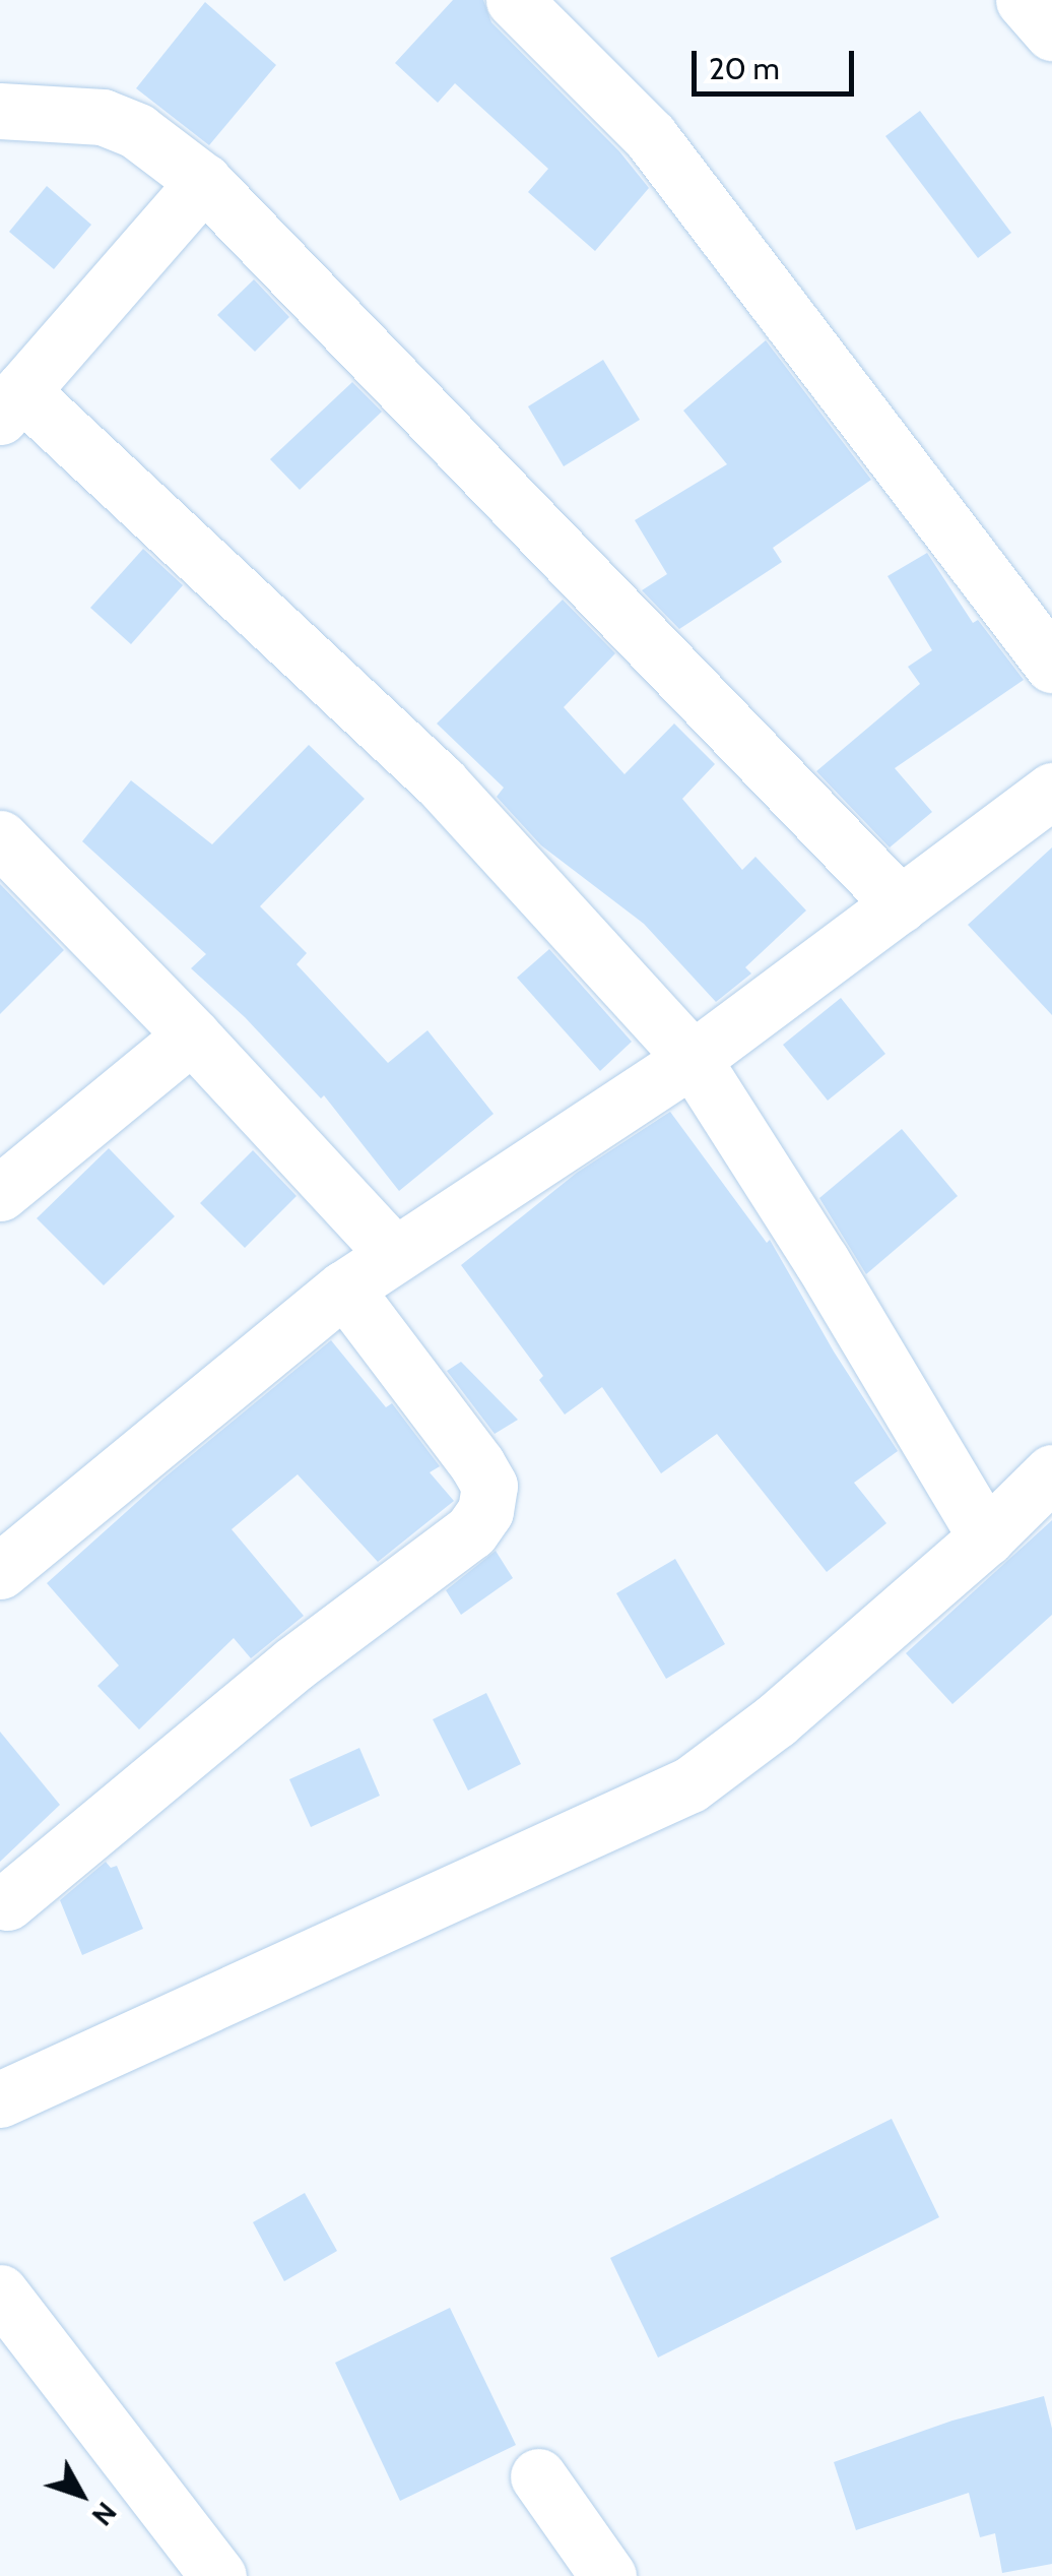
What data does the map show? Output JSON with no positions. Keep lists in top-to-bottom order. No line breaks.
{"scale_bar":"20 m","north":"bottom right"}
